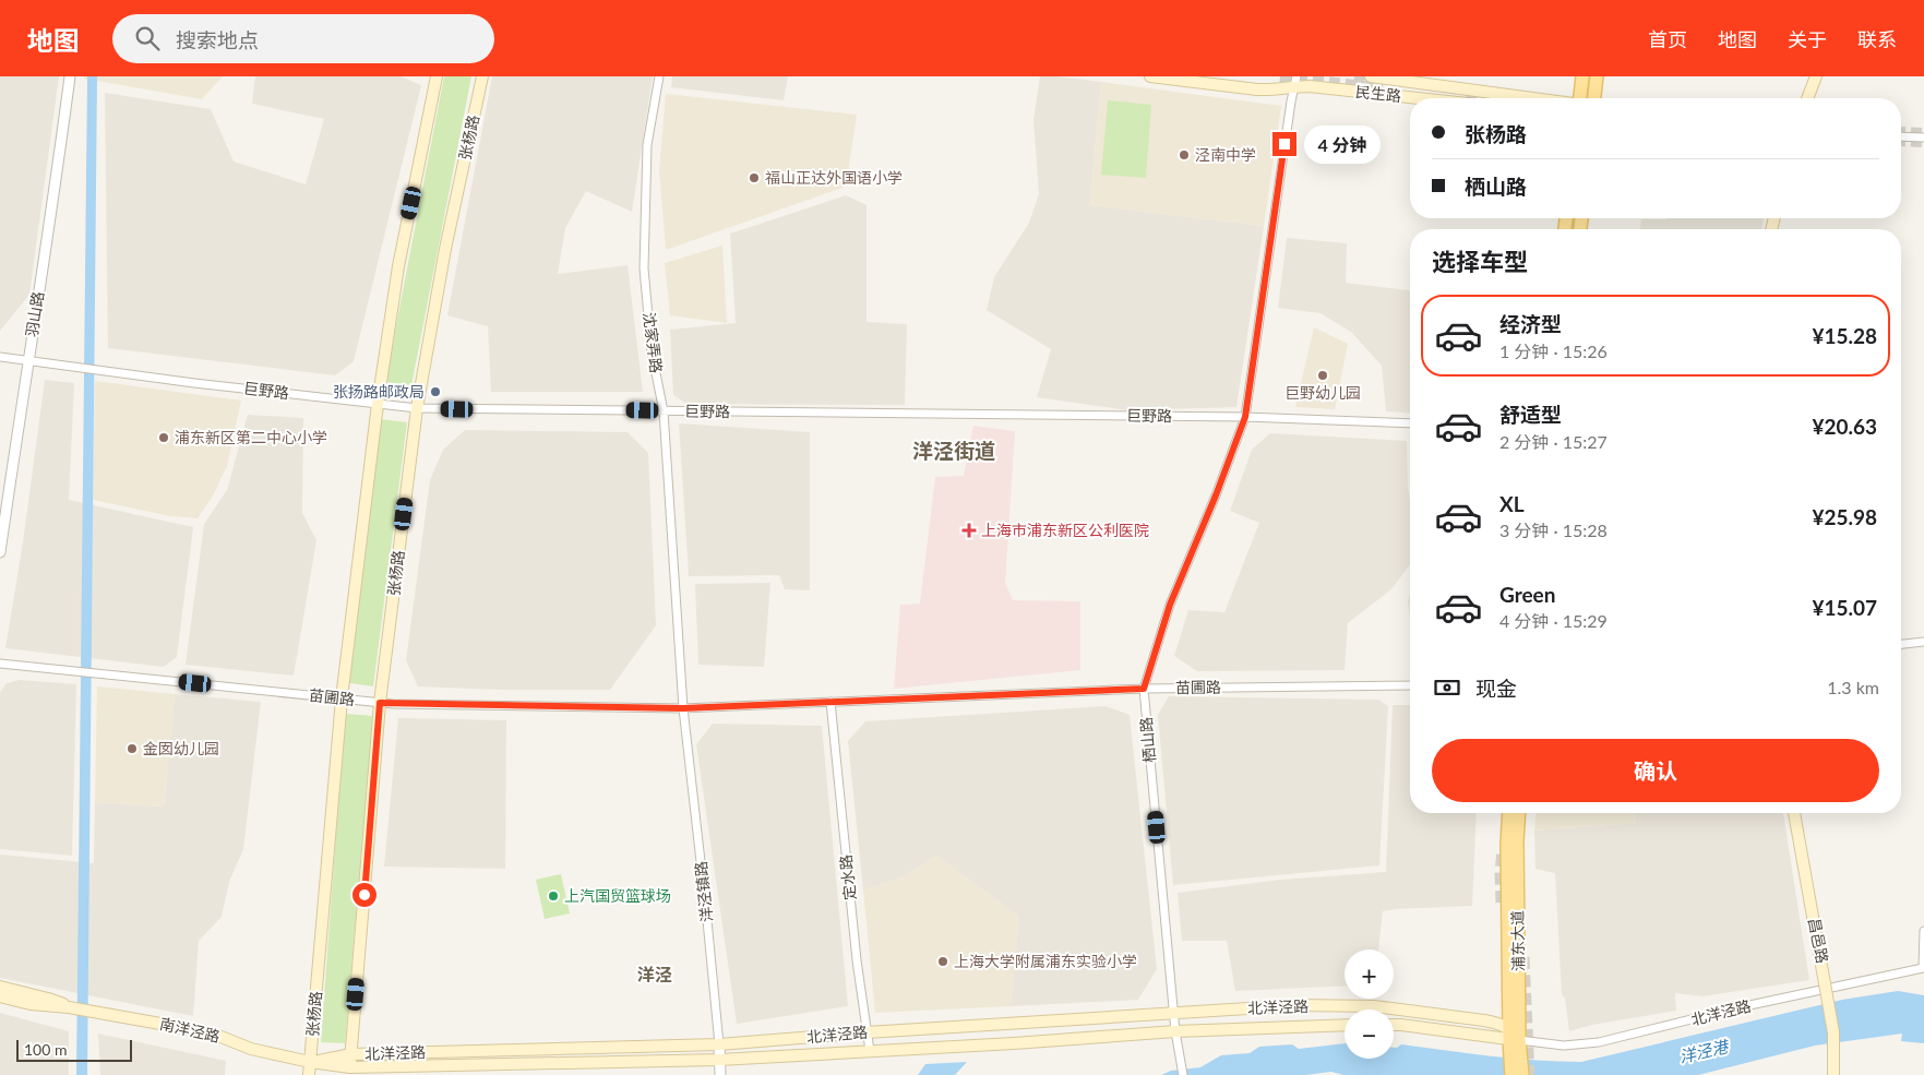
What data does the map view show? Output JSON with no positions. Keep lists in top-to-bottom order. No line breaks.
{"streets":{"main road":["民生路","张杨路","浦东大道","昌邑路","北洋泾路","南洋泾路"],"street":["羽山路","沈家弄路","巨野路","苗圃路","栖山路","定水路","洋泾镇路"]},"crossings":[["民生路","栖山路"],["张杨路","巨野路"],["张杨路","苗圃路"],["张杨路","北洋泾路"],["张杨路","南洋泾路"],["羽山路","巨野路"],["沈家弄路","巨野路"],["沈家弄路","苗圃路"],["沈家弄路","洋泾镇路"],["巨野路","栖山路"],["苗圃路","栖山路"],["苗圃路","定水路"],["苗圃路","洋泾镇路"],["栖山路","北洋泾路"],["定水路","北洋泾路"],["洋泾镇路","北洋泾路"],["浦东大道","北洋泾路"],["北洋泾路","南洋泾路"]],"districts":["洋泾街道","洋泾"],"water":["洋泾港"],"places":{"other":["泾南中学","福山正达外国语小学","巨野幼儿园","张扬路邮政局","浦东新区第二中心小学","金囡幼儿园","上汽国贸篮球场","上海大学附属浦东实验小学"],"health":["上海市浦东新区公利医院"]},"scale_bar":"100 m","page":{"header":"地图","search":"搜索地点","nav":["首页","地图","关于","联系"],"banner":["张杨路","栖山路"],"bubble":"4 分钟","heading":"选择车型","list":[{"name":"经济型","note":"1 分钟 · 15:26","value":"¥15.28"},{"name":"舒适型","note":"2 分钟 · 15:27","value":"¥20.63"},{"name":"XL","note":"3 分钟 · 15:28","value":"¥25.98"},{"name":"Green","note":"4 分钟 · 15:29","value":"¥15.07"}],"pay":["现金","1.3 km"],"buttons":"确认","map_buttons":["+","−"],"scale":"100 m"}}
